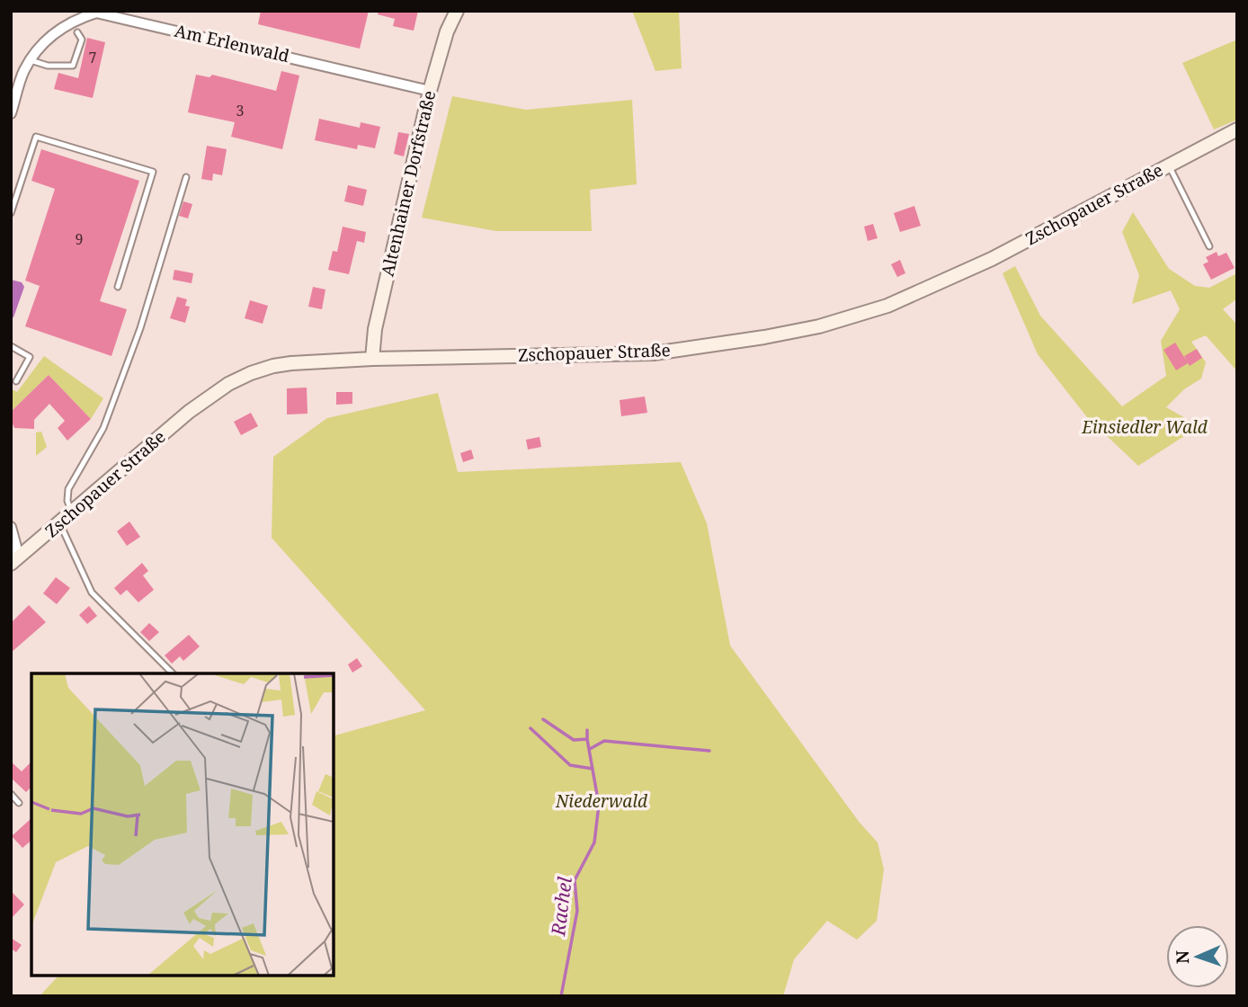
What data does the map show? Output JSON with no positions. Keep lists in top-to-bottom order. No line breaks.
{"streets":{"street":["Am Erlenwald","Altenhainer Dorfstraße","Zschopauer Straße"]},"crossings":[["Am Erlenwald","Altenhainer Dorfstraße"],["Altenhainer Dorfstraße","Zschopauer Straße"]],"water":["Rachel"],"parks":["Einsiedler Wald","Niederwald"],"house_numbers":["7","3","9"],"north":"left"}
